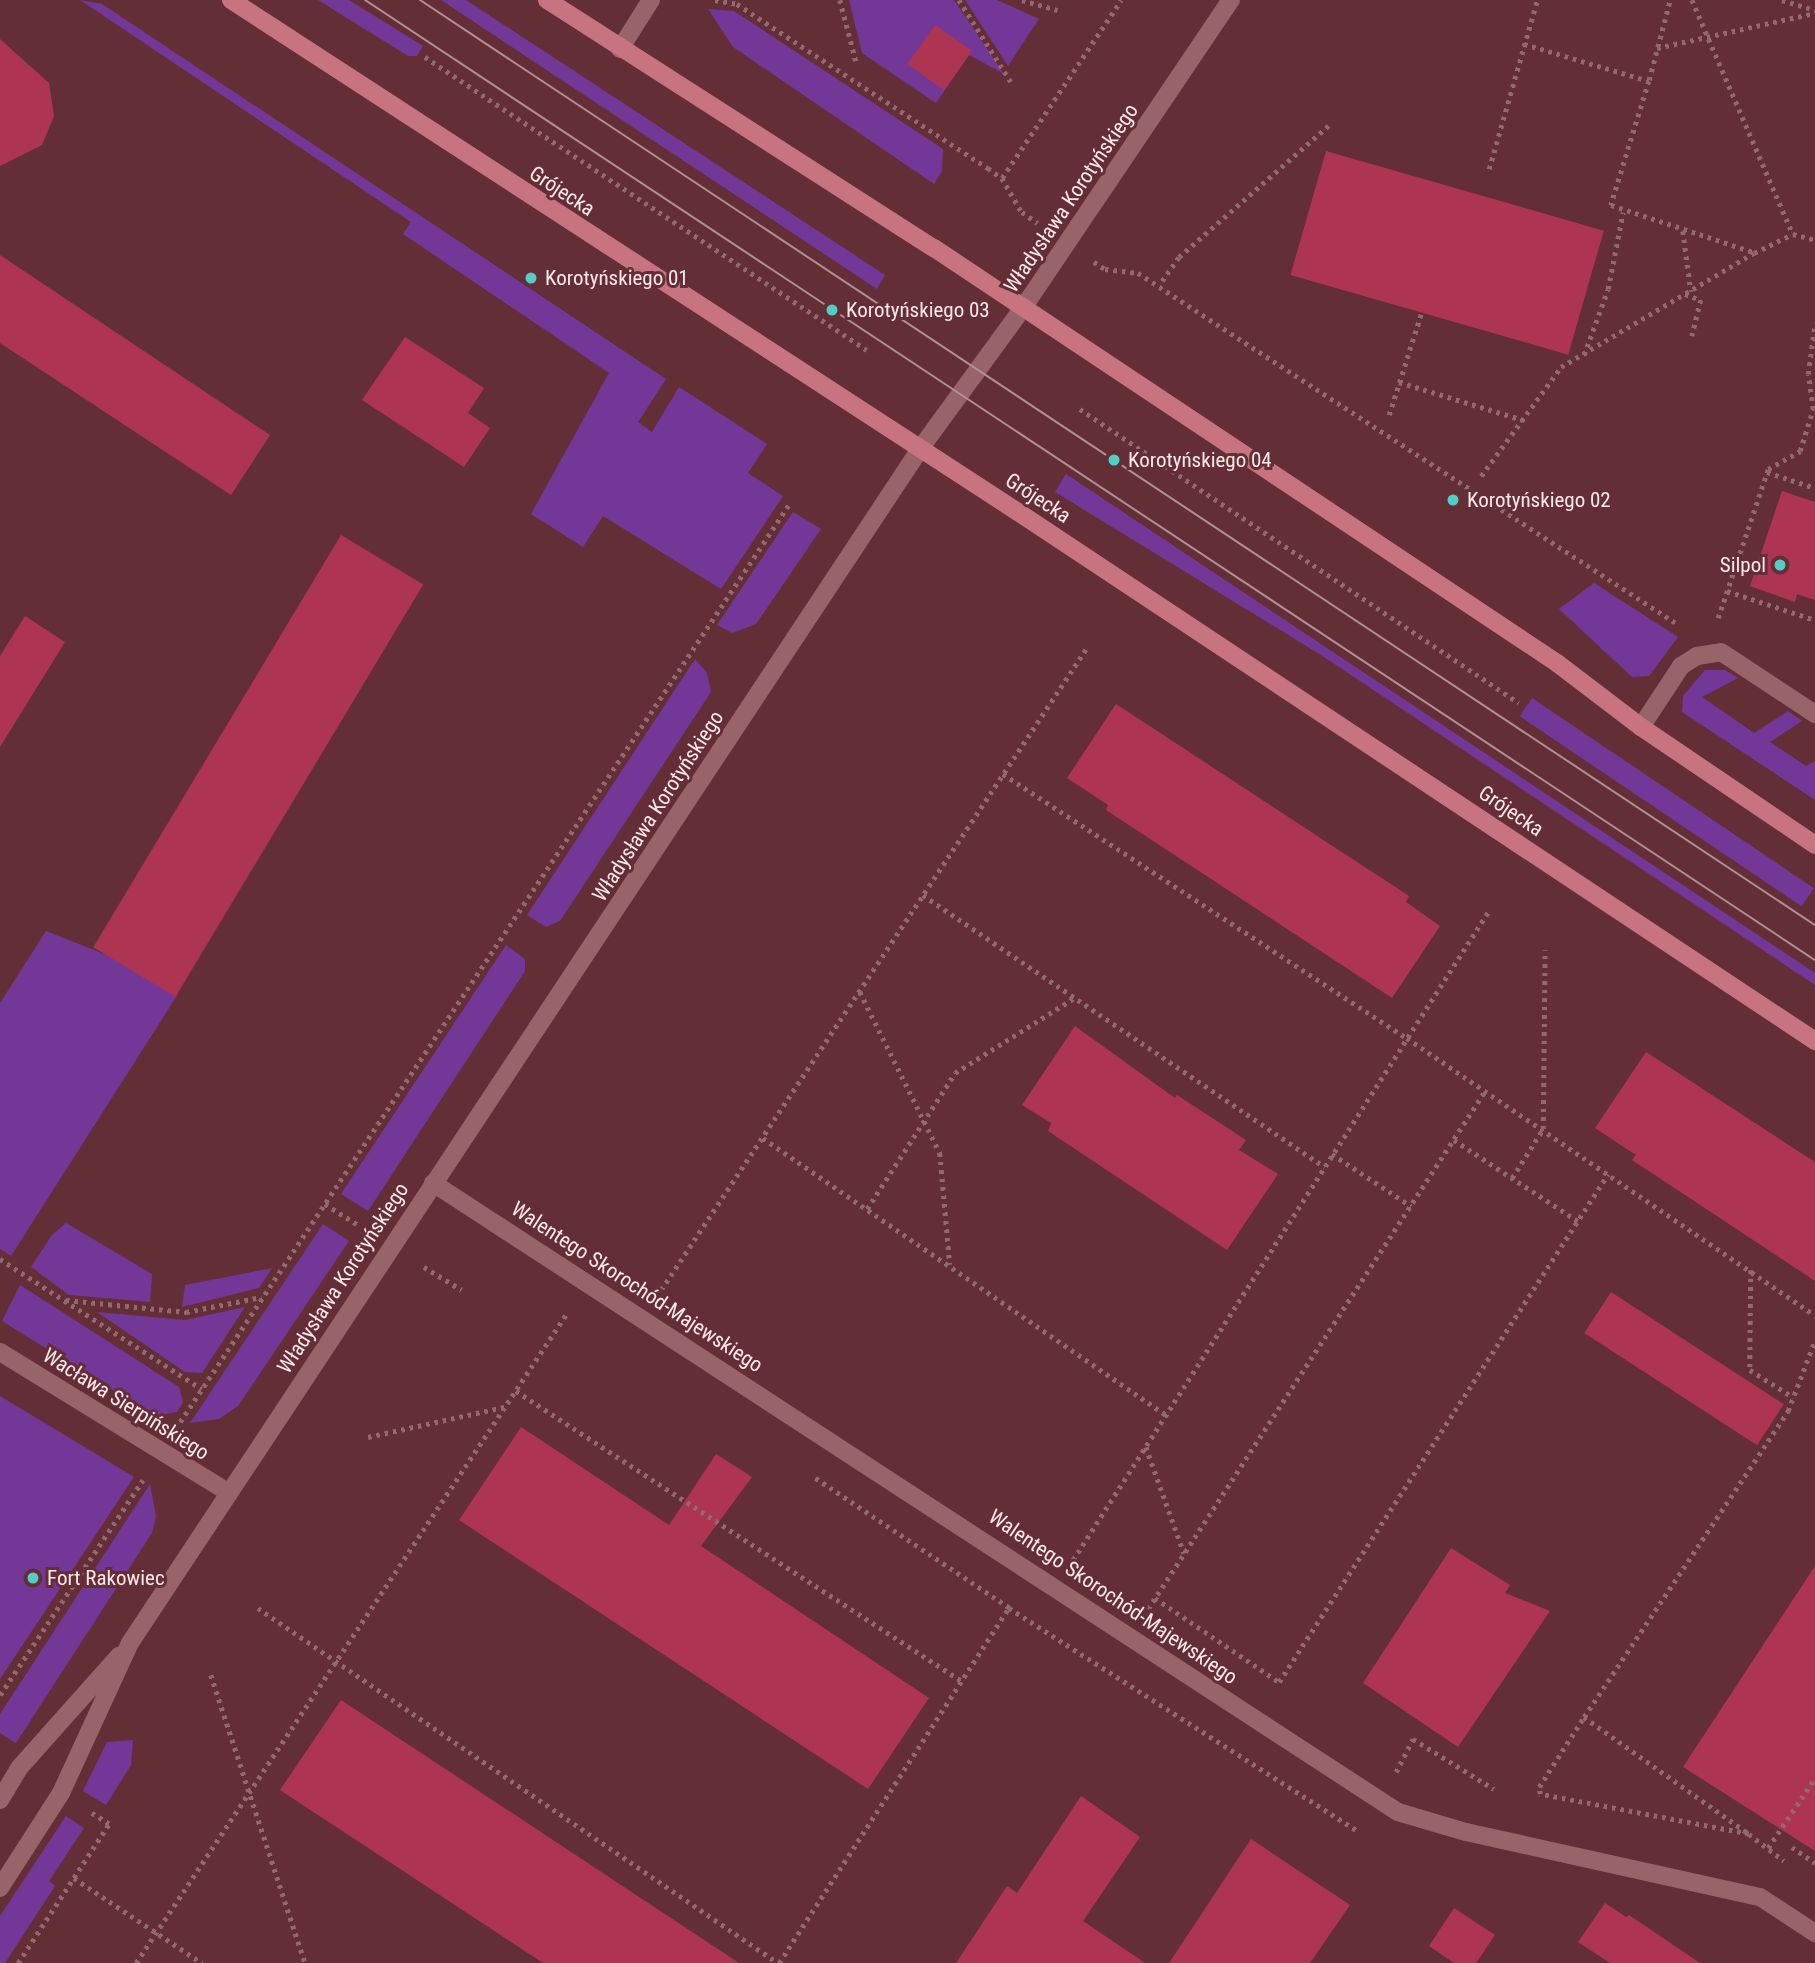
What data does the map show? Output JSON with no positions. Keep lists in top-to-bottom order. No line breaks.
{"streets":{"main road":["Grójecka"],"street":["Władysława Korotyńskiego","Walentego Skorochód-Majewskiego","Wacława Sierpińskiego"]},"crossings":[["Grójecka","Władysława Korotyńskiego"],["Władysława Korotyńskiego","Walentego Skorochód-Majewskiego"],["Władysława Korotyńskiego","Wacława Sierpińskiego"]],"places":["Korotyńskiego 01","Korotyńskiego 03","Korotyńskiego 04","Korotyńskiego 02","Silpol","Fort Rakowiec"]}
